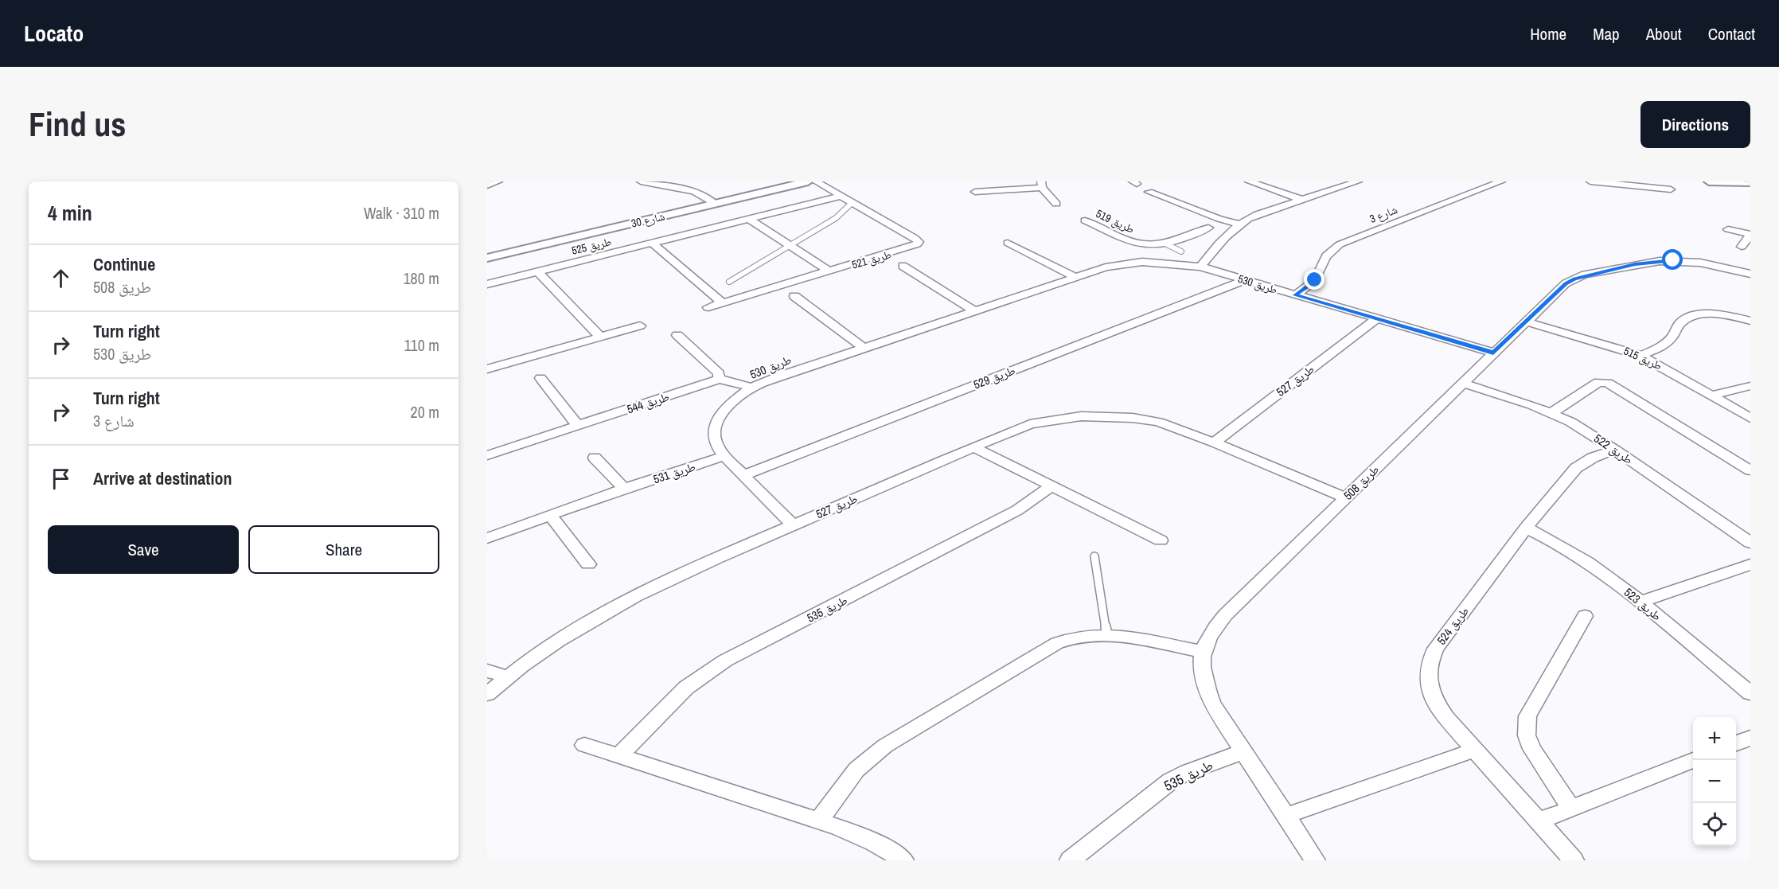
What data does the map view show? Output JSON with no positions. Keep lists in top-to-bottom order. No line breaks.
{"streets":{"street":["شارع 3","شارع 30","طريق 519","طريق 525","طريق 521","طريق 530","طريق 515","طريق 529","طريق 527","طريق 544","طريق 522","طريق 531","طريق 508","طريق 523","طريق 535","طريق 524"]},"crossings":[["شارع 3","طريق 530"],["طريق 525","طريق 521"],["طريق 530","طريق 529"],["طريق 530","طريق 527"],["طريق 530","طريق 531"],["طريق 530","طريق 508"],["طريق 515","طريق 508"],["طريق 527","طريق 508"],["طريق 522","طريق 508"],["طريق 522","طريق 524"],["طريق 508","طريق 535"],["طريق 523","طريق 524"]],"page":{"header":"Locato","nav":["Home","Map","About","Contact"],"buttons":["Directions",["Save","Share"]],"title":"Find us","heading":["4 min","Walk · 310 m"],"list":[["Continue","طريق 508","180 m"],["Turn right","طريق 530","110 m"],["Turn right","شارع 3","20 m"],"Arrive at destination"],"map_buttons":["+","−"]}}
